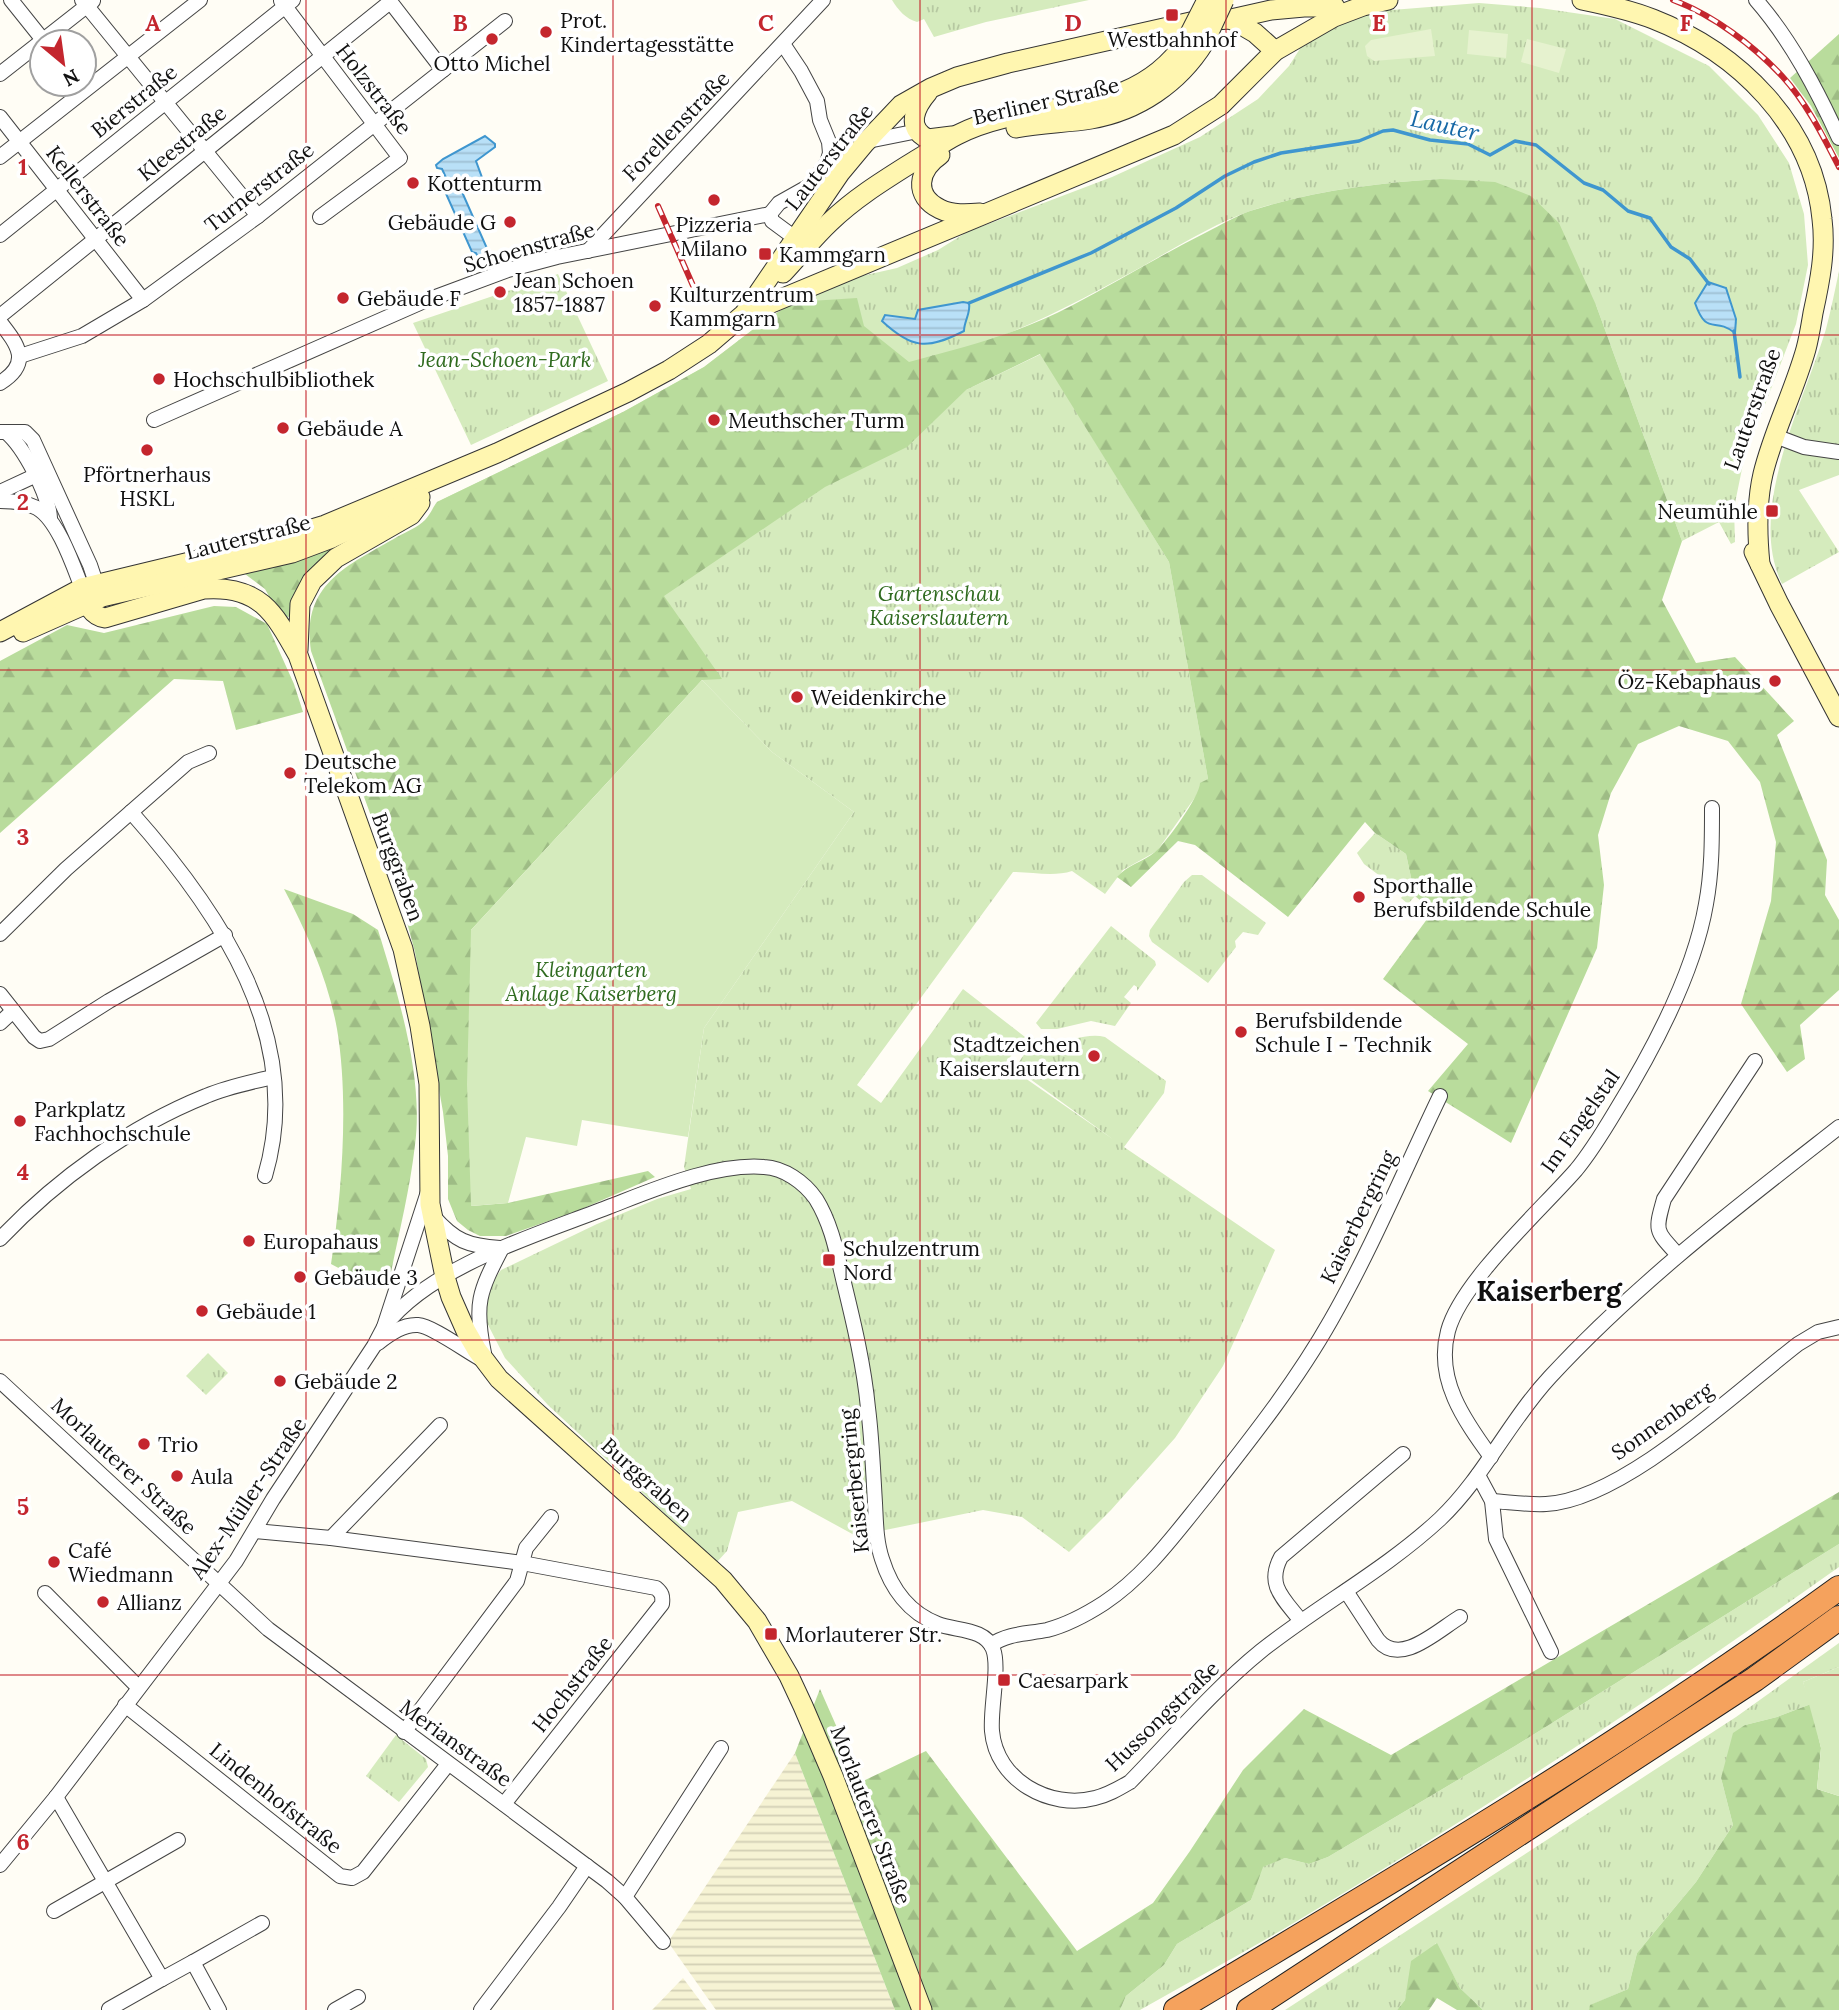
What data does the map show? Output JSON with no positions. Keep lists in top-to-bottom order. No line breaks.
{"streets":{"main road":["Berliner Straße","Lauterstraße","Burggraben","Morlauterer Straße"],"street":["Holzstraße","Bierstraße","Forellenstraße","Kleestraße","Turnerstraße","Kellerstraße","Schoenstraße","Im Engelstal","Kaiserbergring","Sonnenberg","Alex-Müller-Straße","Hochstraße","Hussongstraße","Merianstraße","Lindenhofstraße"]},"crossings":[["Holzstraße","Bierstraße"],["Holzstraße","Kleestraße"],["Holzstraße","Turnerstraße"],["Bierstraße","Kellerstraße"],["Berliner Straße","Lauterstraße"],["Forellenstraße","Schoenstraße"],["Kleestraße","Kellerstraße"],["Lauterstraße","Burggraben"],["Turnerstraße","Kellerstraße"],["Burggraben","Kaiserbergring"],["Burggraben","Morlauterer Straße"],["Burggraben","Alex-Müller-Straße"],["Im Engelstal","Hussongstraße"],["Kaiserbergring","Alex-Müller-Straße"],["Kaiserbergring","Hussongstraße"],["Morlauterer Straße","Alex-Müller-Straße"],["Morlauterer Straße","Merianstraße"],["Alex-Müller-Straße","Merianstraße"],["Alex-Müller-Straße","Lindenhofstraße"],["Hochstraße","Merianstraße"],["Merianstraße","Lindenhofstraße"]],"districts":["Kaiserberg"],"water":["Lauter"],"parks":["Jean-Schoen-Park","Gartenschau Kaiserslautern","Kleingarten Anlage Kaiserberg"],"places":{"transit":["Westbahnhof","Kammgarn","Neumühle","Schulzentrum Nord","Morlauterer Str.","Caesarpark"],"other":["Prot. Kindertagesstätte","Otto Michel","Kottenturm","Pizzeria Milano","Gebäude G","Jean Schoen 1857-1887","Gebäude F","Kulturzentrum Kammgarn","Hochschulbibliothek","Meuthscher Turm","Gebäude A","Pförtnerhaus HSKL","Öz-Kebaphaus","Weidenkirche","Deutsche Telekom AG","Sporthalle Berufsbildende Schule","Berufsbildende Schule I - Technik","Stadtzeichen Kaiserslautern","Parkplatz Fachhochschule","Europahaus","Gebäude 3","Gebäude 1","Gebäude 2","Trio","Aula","Café Wiedmann","Allianz"]},"north":"bottom right","grid":{"columns":["A","B","C","D","E","F"],"rows":["1","2","3","4","5","6"]}}
